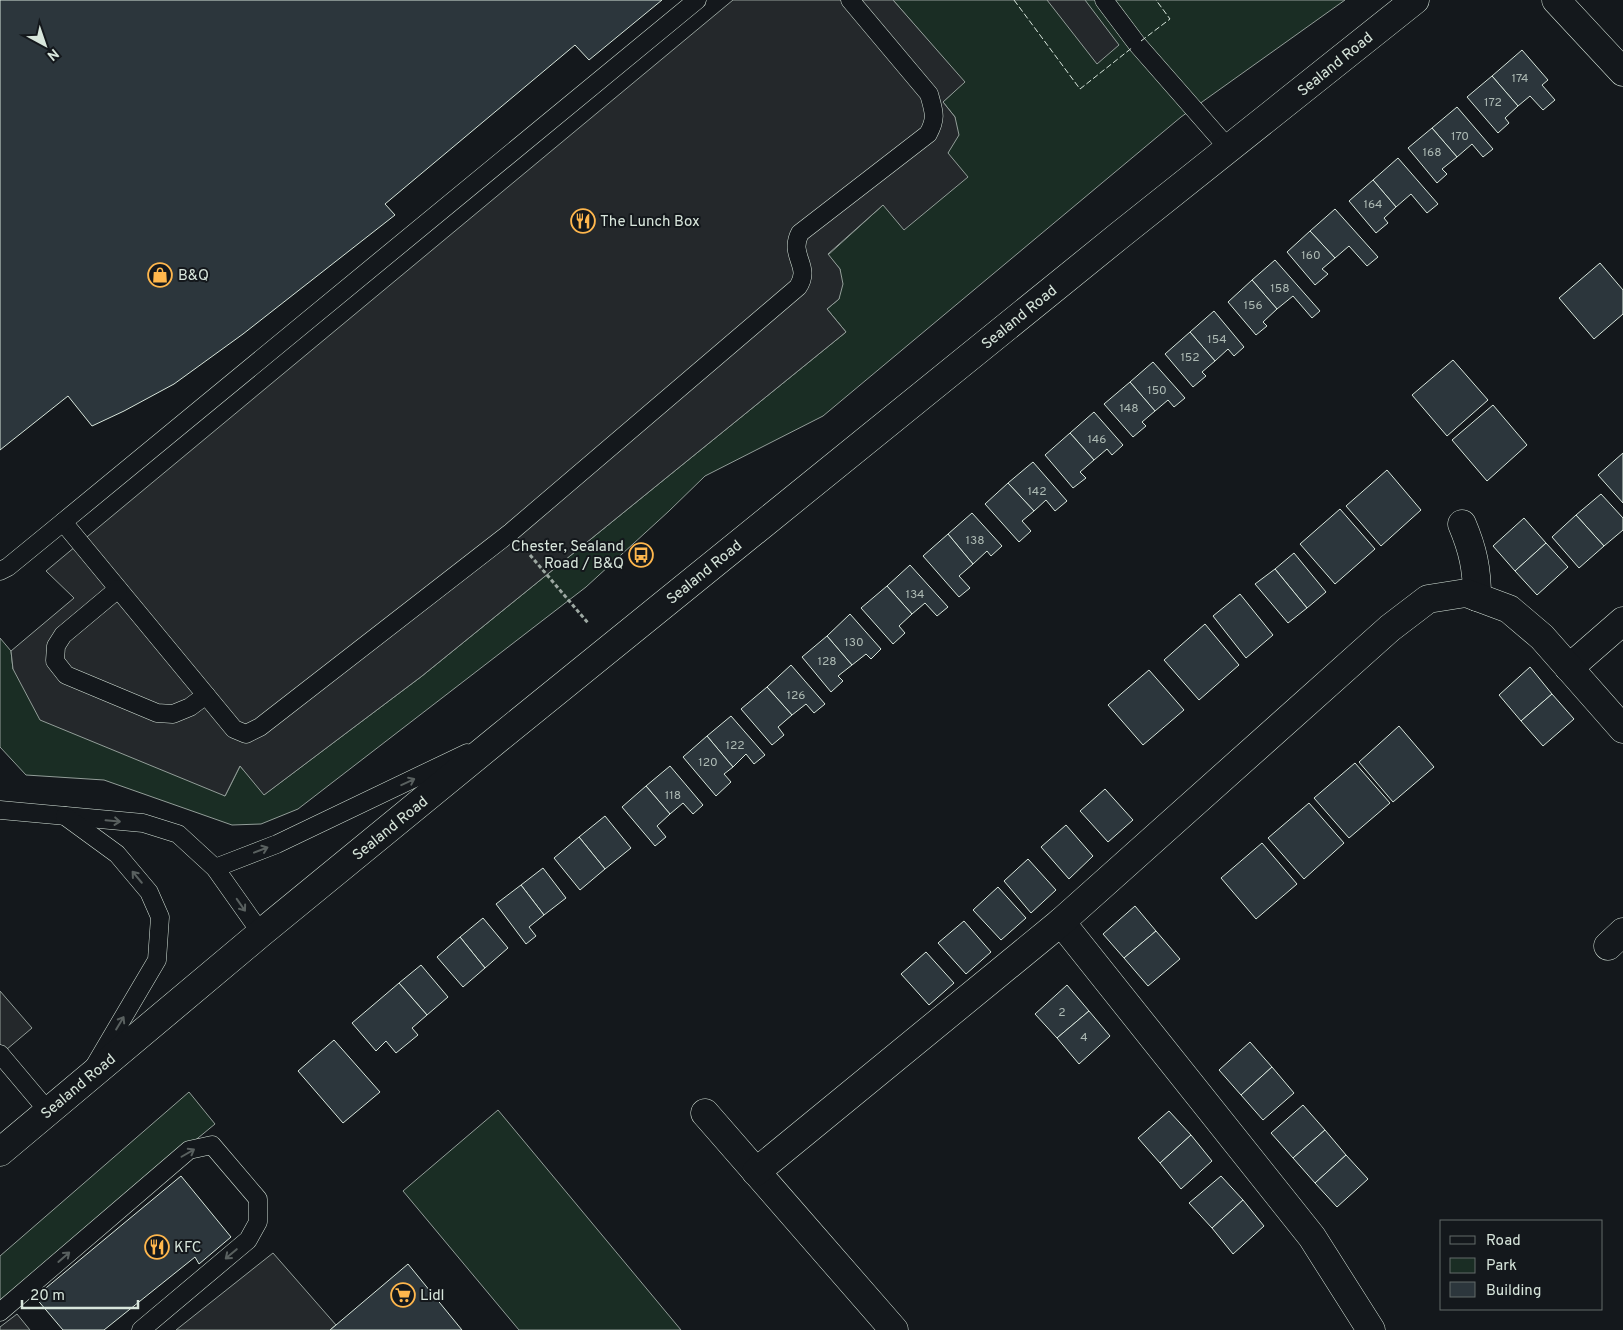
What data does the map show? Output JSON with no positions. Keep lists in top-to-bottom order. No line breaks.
{"streets":{"street":["Sealand Road"]},"places":{"restaurant":["The Lunch Box","KFC"],"shop":["B&Q"],"bus stop":["Chester, Sealand Road / B&Q"],"supermarket":["Lidl"]},"house_numbers":["174","172","170","168","164","160","158","156","154","152","150","148","146","142","138","134","130","128","126","122","120","118","2","4"],"legend":["Road","Park","Building"],"scale_bar":"20 m","north":"bottom right"}
